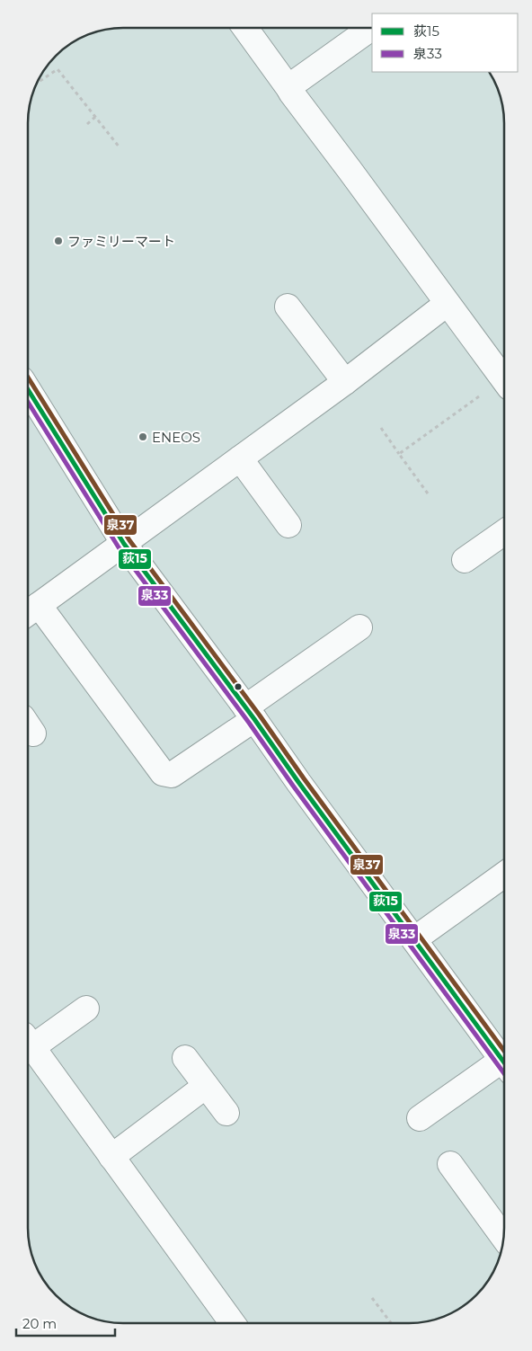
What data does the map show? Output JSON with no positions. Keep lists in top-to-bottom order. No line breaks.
{"places":["ファミリーマート","ENEOS"],"lines":["transit line 泉37","transit line 荻15","transit line 泉33"],"legend":["荻15","泉33"],"scale_bar":"20 m"}
